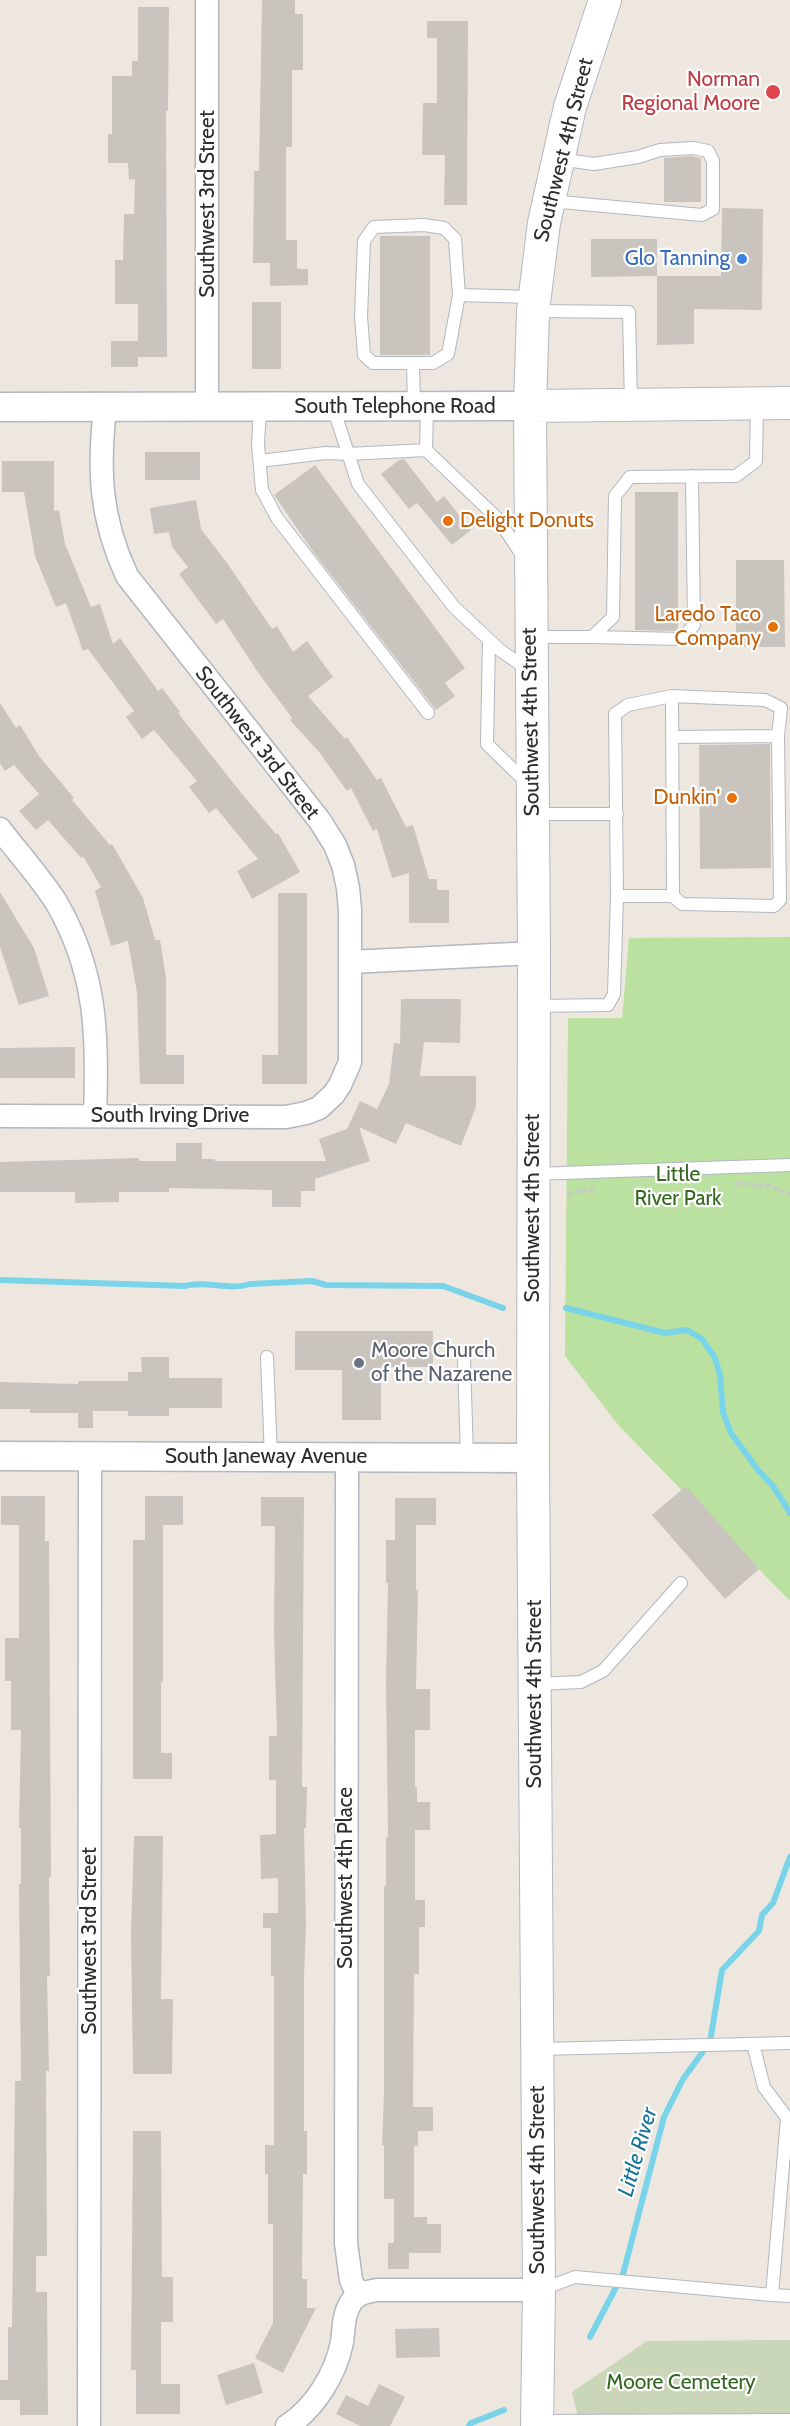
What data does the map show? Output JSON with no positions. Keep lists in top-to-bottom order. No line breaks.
{"streets":{"main road":["Southwest 4th Street","South Telephone Road"],"street":["Southwest 3rd Street","South Irving Drive","South Janeway Avenue","Southwest 4th Place"]},"crossings":[["Southwest 4th Street","South Telephone Road"],["Southwest 4th Street","South Janeway Avenue"],["Southwest 3rd Street","South Telephone Road"],["Southwest 3rd Street","South Irving Drive"],["Southwest 3rd Street","South Janeway Avenue"],["South Janeway Avenue","Southwest 4th Place"]],"water":["Little River"],"parks":["Little River Park","Moore Cemetery"],"places":["Norman Regional Moore","Glo Tanning","Delight Donuts","Laredo Taco Company","Dunkin'","Moore Church of the Nazarene"]}
